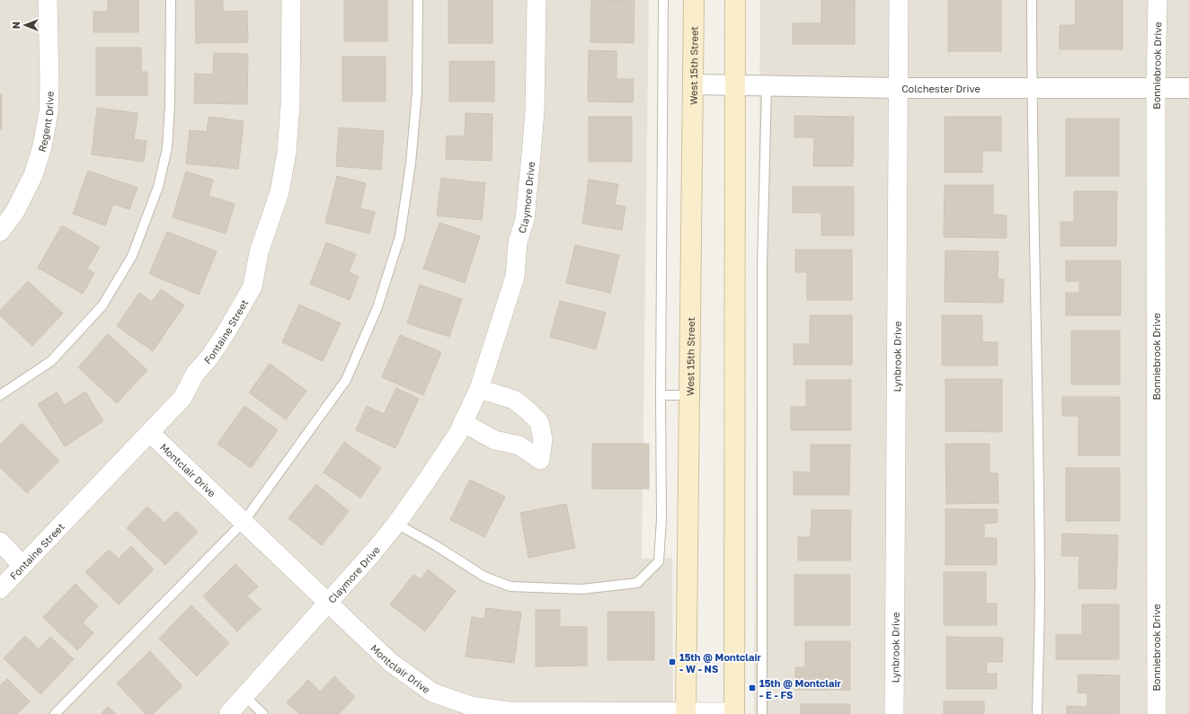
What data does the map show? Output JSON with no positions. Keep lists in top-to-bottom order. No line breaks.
{"streets":{"main road":["West 15th Street"],"street":["Bonniebrook Drive","Colchester Drive","Regent Drive","Claymore Drive","Fontaine Street","Lynbrook Drive","Montclair Drive"]},"crossings":[["Bonniebrook Drive","Colchester Drive"],["West 15th Street","Colchester Drive"],["West 15th Street","Montclair Drive"],["Colchester Drive","Lynbrook Drive"],["Claymore Drive","Montclair Drive"],["Fontaine Street","Montclair Drive"]],"places":{"transit":["15th @ Montclair - W - NS","15th @ Montclair - E - FS"]},"north":"left"}
